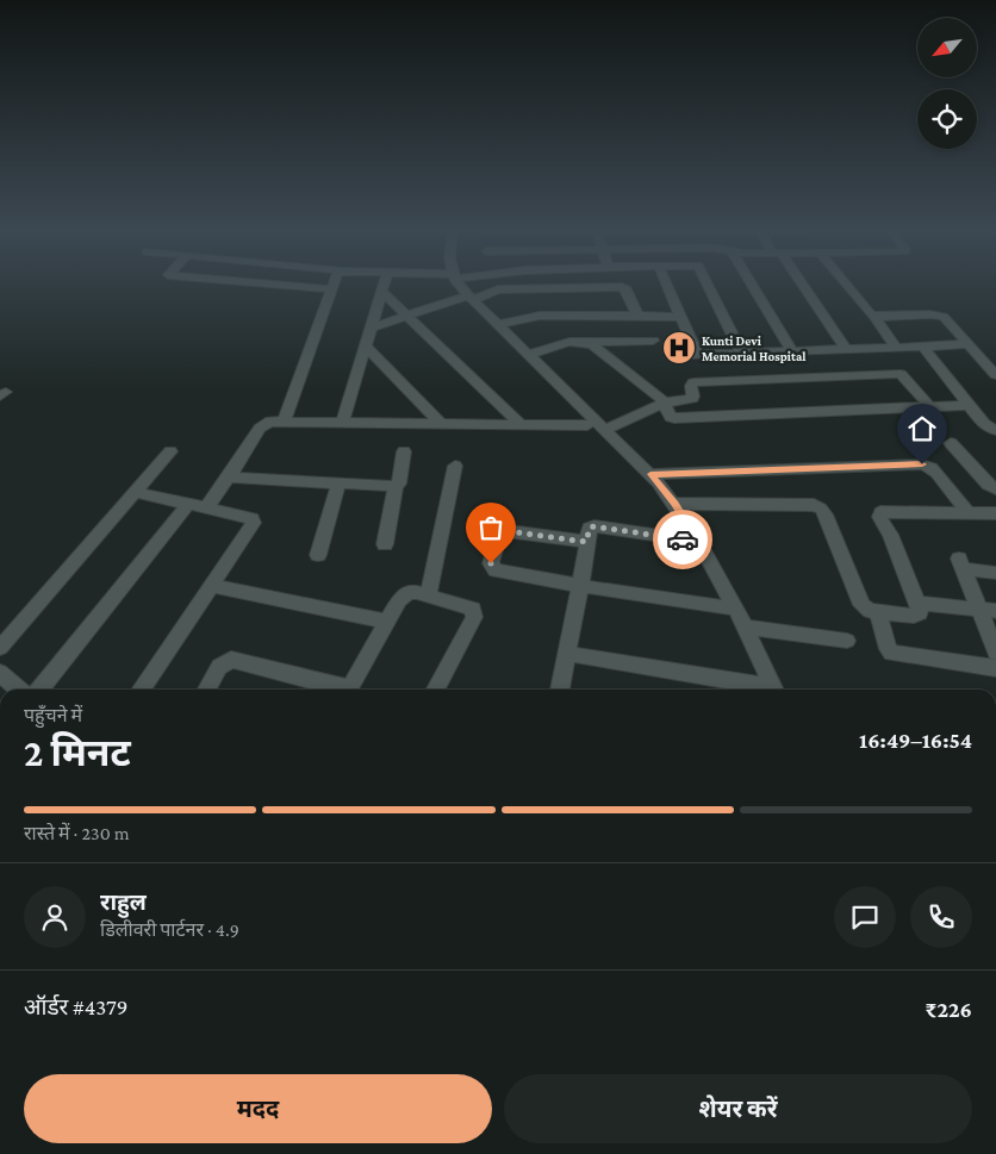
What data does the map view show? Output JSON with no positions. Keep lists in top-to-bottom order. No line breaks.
{"places":{"hospital":["Kunti Devi Memorial Hospital"]},"north":"bottom left","page":{"heading":["2 मिनट","पहुँचने में","16:49–16:54"],"panel":["राहुल","डिलीवरी पार्टनर · 4.9","ऑर्डर #4379","₹226"],"bar":"रास्ते में · 230 m","buttons":["मदद","शेयर करें"]}}
